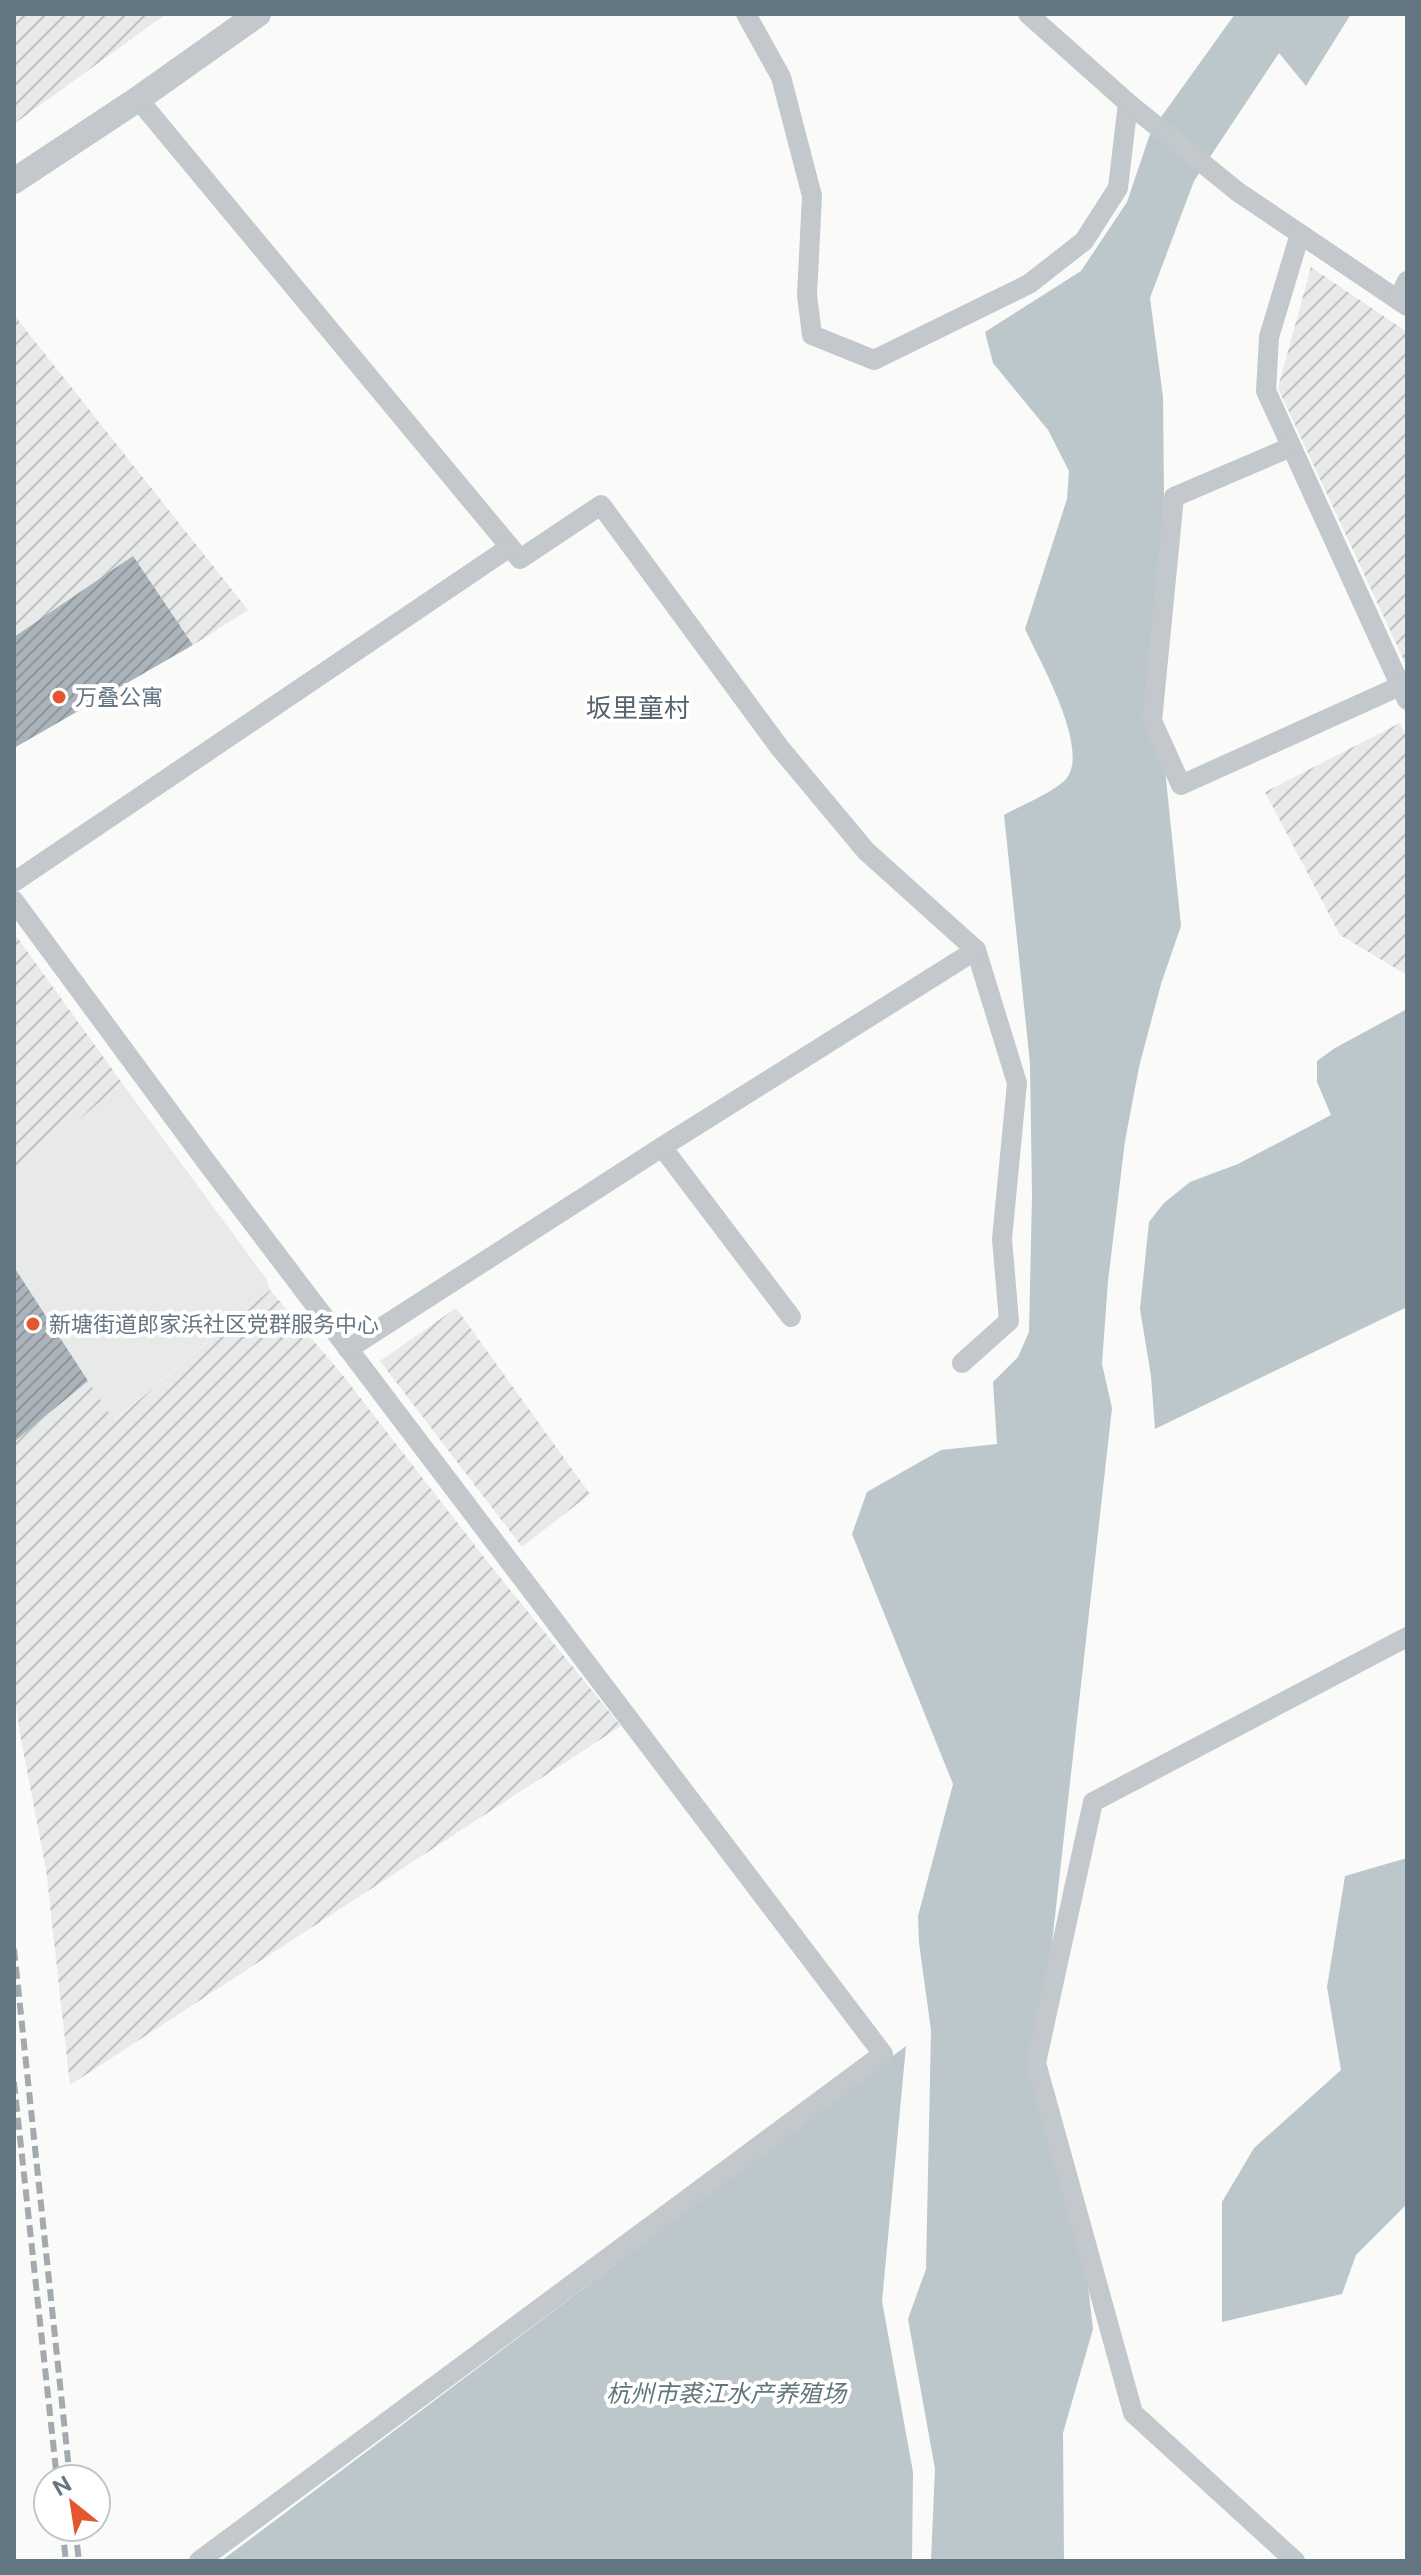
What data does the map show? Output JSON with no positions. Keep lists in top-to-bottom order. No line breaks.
{"districts":["坂里童村"],"water":["杭州市裘江水产养殖场"],"places":["万叠公寓","新塘街道郎家浜社区党群服务中心"],"north":"top left"}
